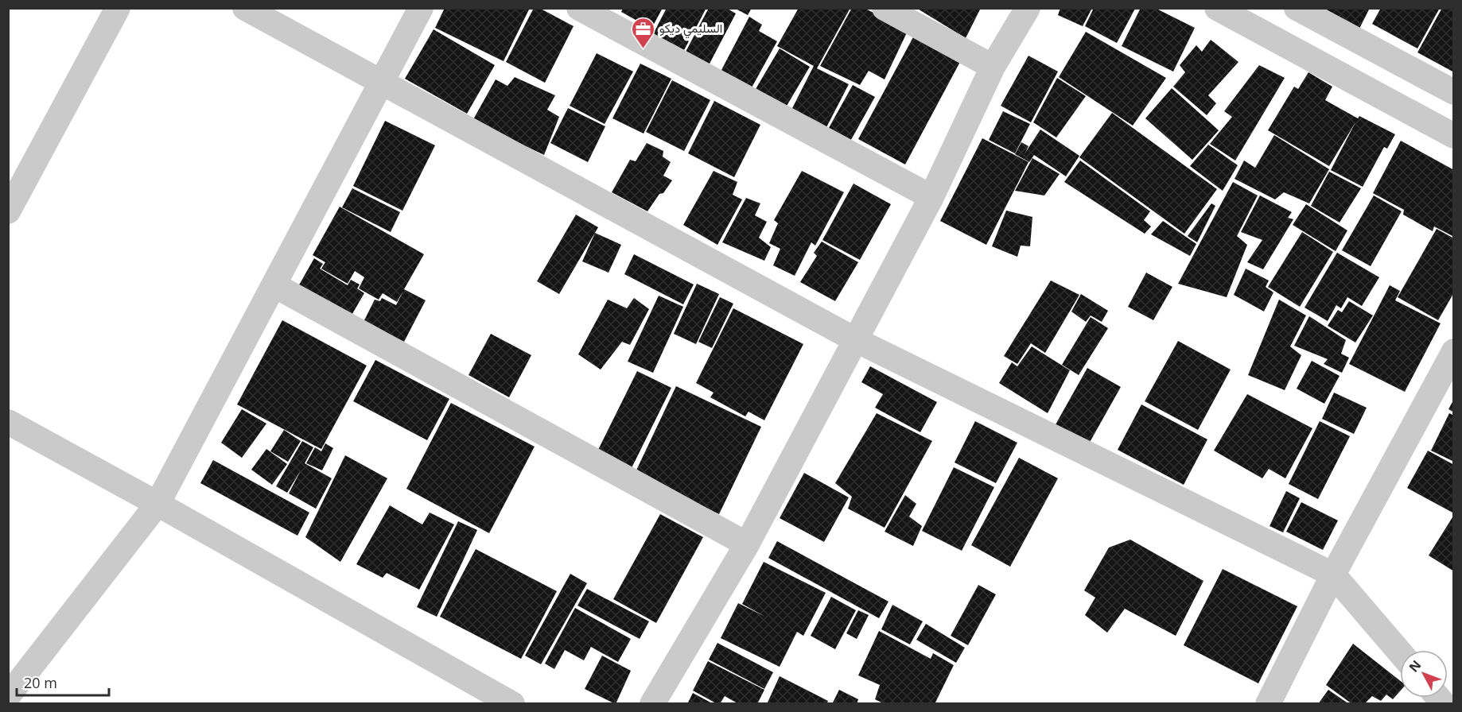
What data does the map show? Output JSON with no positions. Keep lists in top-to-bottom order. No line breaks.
{"places":{"office":["السليمي ديكو"]},"scale_bar":"20 m","north":"top left"}
